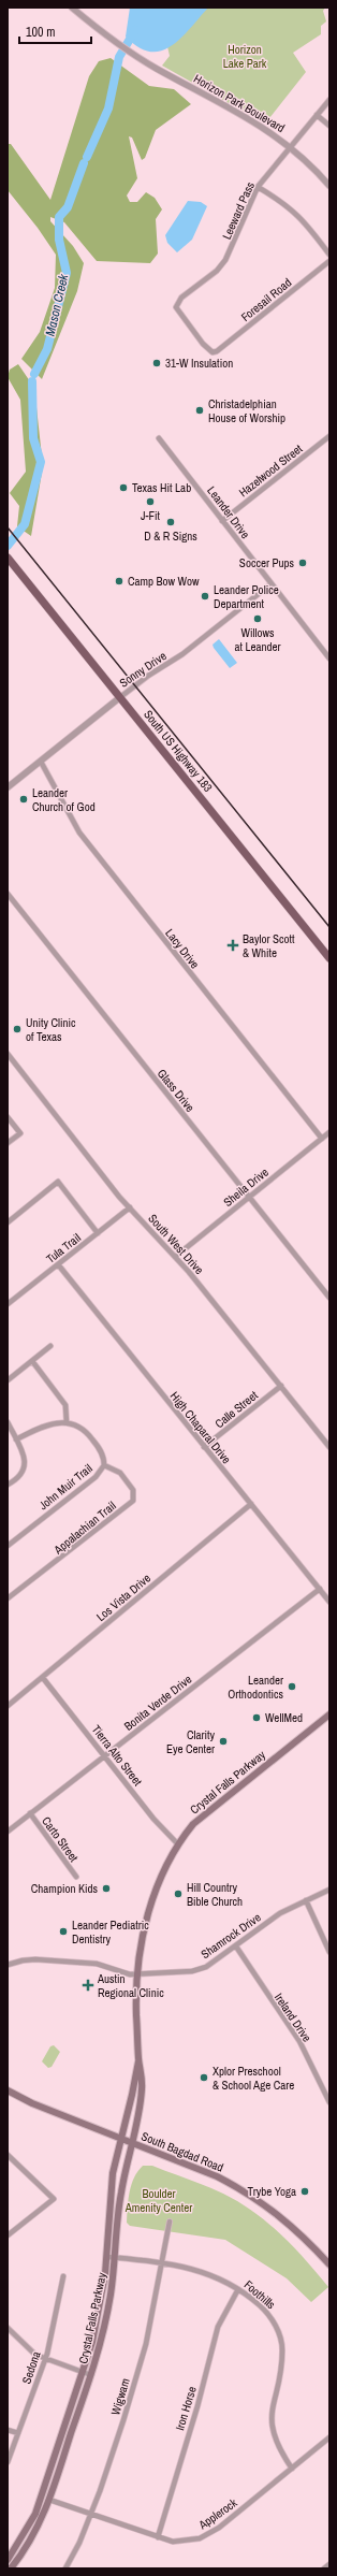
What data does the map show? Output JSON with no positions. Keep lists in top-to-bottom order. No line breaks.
{"streets":{"main road":["South US Highway 183","Crystal Falls Parkway","South Bagdad Road"],"street":["Horizon Park Boulevard","Leeward Pass","Foresail Road","Hazelwood Street","Leander Drive","Sonny Drive","Lacy Drive","Glass Drive","Sheila Drive","South West Drive","Tula Trail","Calle Street","High Chaparal Drive","John Muir Trail","Appalachian Trail","Los Vista Drive","Bonita Verde Drive","Tierra Alto Street","Carto Street","Shamrock Drive","Ireland Drive","Foothills","Sedona","Wigwam","Iron Horse","Applerock"]},"crossings":[["Horizon Park Boulevard","Leeward Pass"],["Leeward Pass","Foresail Road"],["Hazelwood Street","Leander Drive"],["Leander Drive","Sonny Drive"],["Sonny Drive","South US Highway 183"],["Sonny Drive","Lacy Drive"],["Lacy Drive","Sheila Drive"],["Glass Drive","Sheila Drive"],["Sheila Drive","South West Drive"],["South West Drive","Tula Trail"],["South West Drive","Calle Street"],["Tula Trail","High Chaparal Drive"],["Calle Street","High Chaparal Drive"],["High Chaparal Drive","Los Vista Drive"],["High Chaparal Drive","Bonita Verde Drive"],["John Muir Trail","Appalachian Trail"],["Los Vista Drive","Tierra Alto Street"],["Bonita Verde Drive","Tierra Alto Street"],["Bonita Verde Drive","Carto Street"],["Tierra Alto Street","Crystal Falls Parkway"],["Crystal Falls Parkway","Shamrock Drive"],["Crystal Falls Parkway","South Bagdad Road"],["Crystal Falls Parkway","Foothills"],["Crystal Falls Parkway","Applerock"],["Shamrock Drive","Ireland Drive"],["Foothills","Wigwam"],["Foothills","Iron Horse"],["Foothills","Applerock"],["Wigwam","Applerock"],["Iron Horse","Applerock"]],"water":["Mason Creek"],"parks":["Horizon Lake Park","Boulder Amenity Center"],"places":{"other":["31-W Insulation","Christadelphian House of Worship","Texas Hit Lab","J-Fit","D & R Signs","Soccer Pups","Camp Bow Wow","Leander Police Department","Willows at Leander","Leander Church of God","Unity Clinic of Texas","Leander Orthodontics","WellMed","Clarity Eye Center","Champion Kids","Hill Country Bible Church","Leander Pediatric Dentistry","Xplor Preschool & School Age Care","Trybe Yoga"],"health":["Baylor Scott & White","Austin Regional Clinic"]},"scale_bar":"100 m"}
